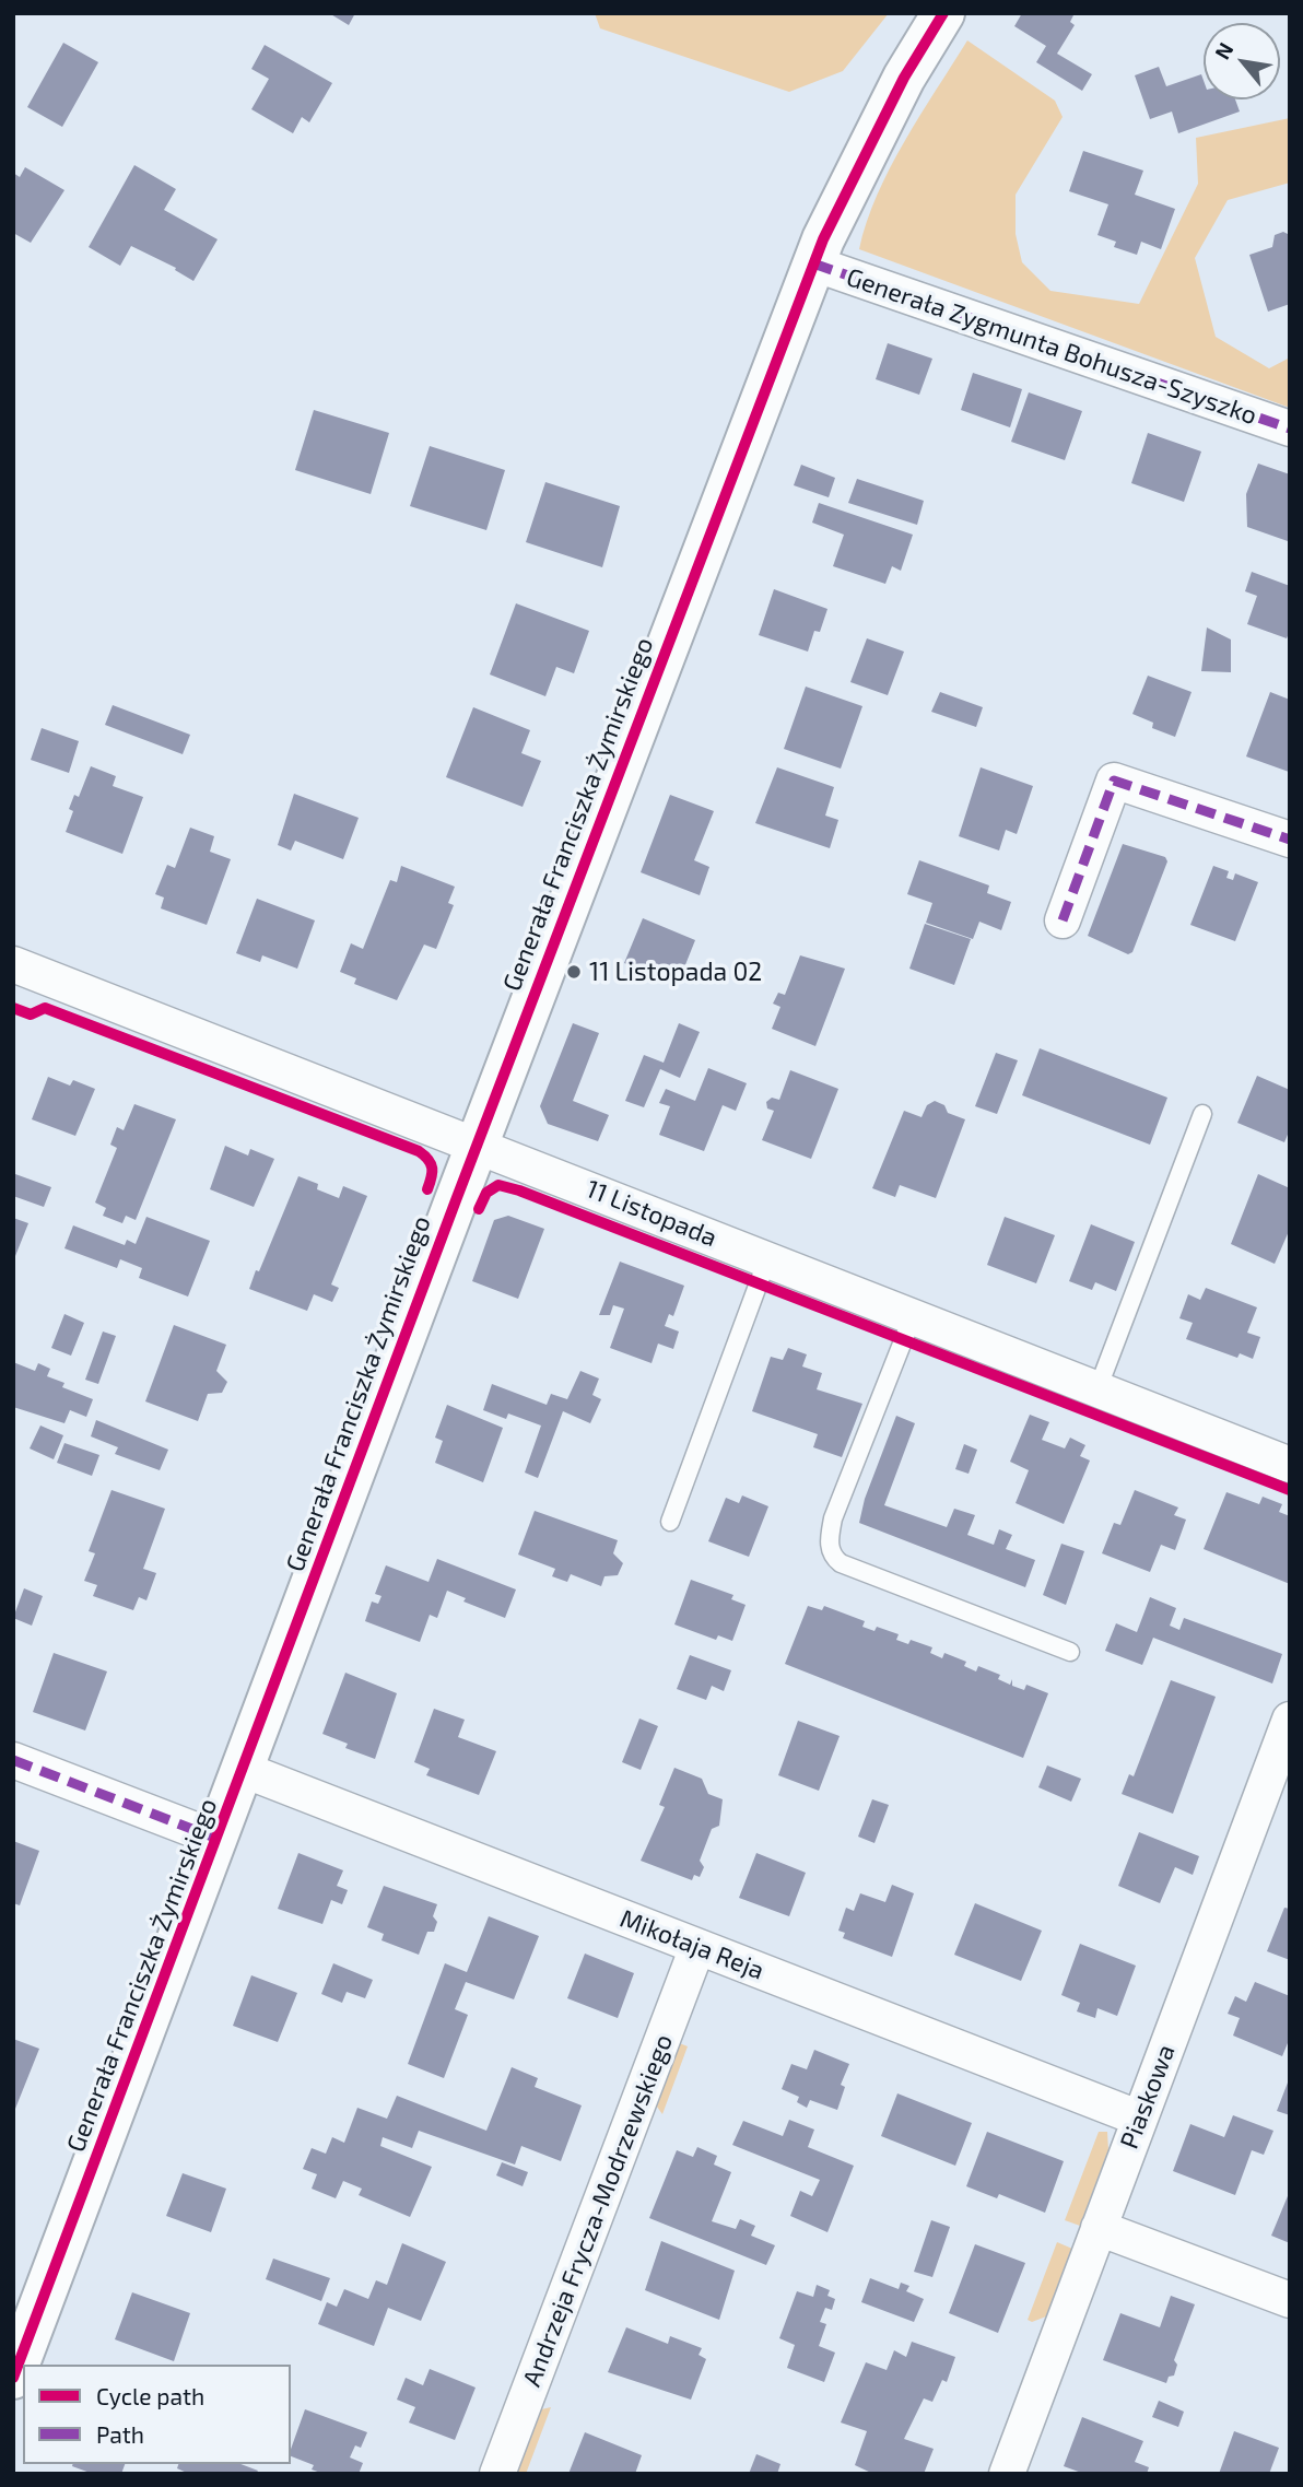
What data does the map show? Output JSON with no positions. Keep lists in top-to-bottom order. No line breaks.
{"streets":{"street":["Generała Zygmunta Bohusza-Szyszko","Generała Franciszka Żymirskiego","11 Listopada","Mikołaja Reja","Piaskowa","Andrzeja Frycza-Modrzewskiego"]},"crossings":[["Generała Zygmunta Bohusza-Szyszko","Generała Franciszka Żymirskiego"],["Generała Franciszka Żymirskiego","11 Listopada"],["Generała Franciszka Żymirskiego","Mikołaja Reja"],["Mikołaja Reja","Piaskowa"],["Mikołaja Reja","Andrzeja Frycza-Modrzewskiego"]],"places":["11 Listopada 02"],"legend":["Cycle path","Path"],"north":"top left"}
